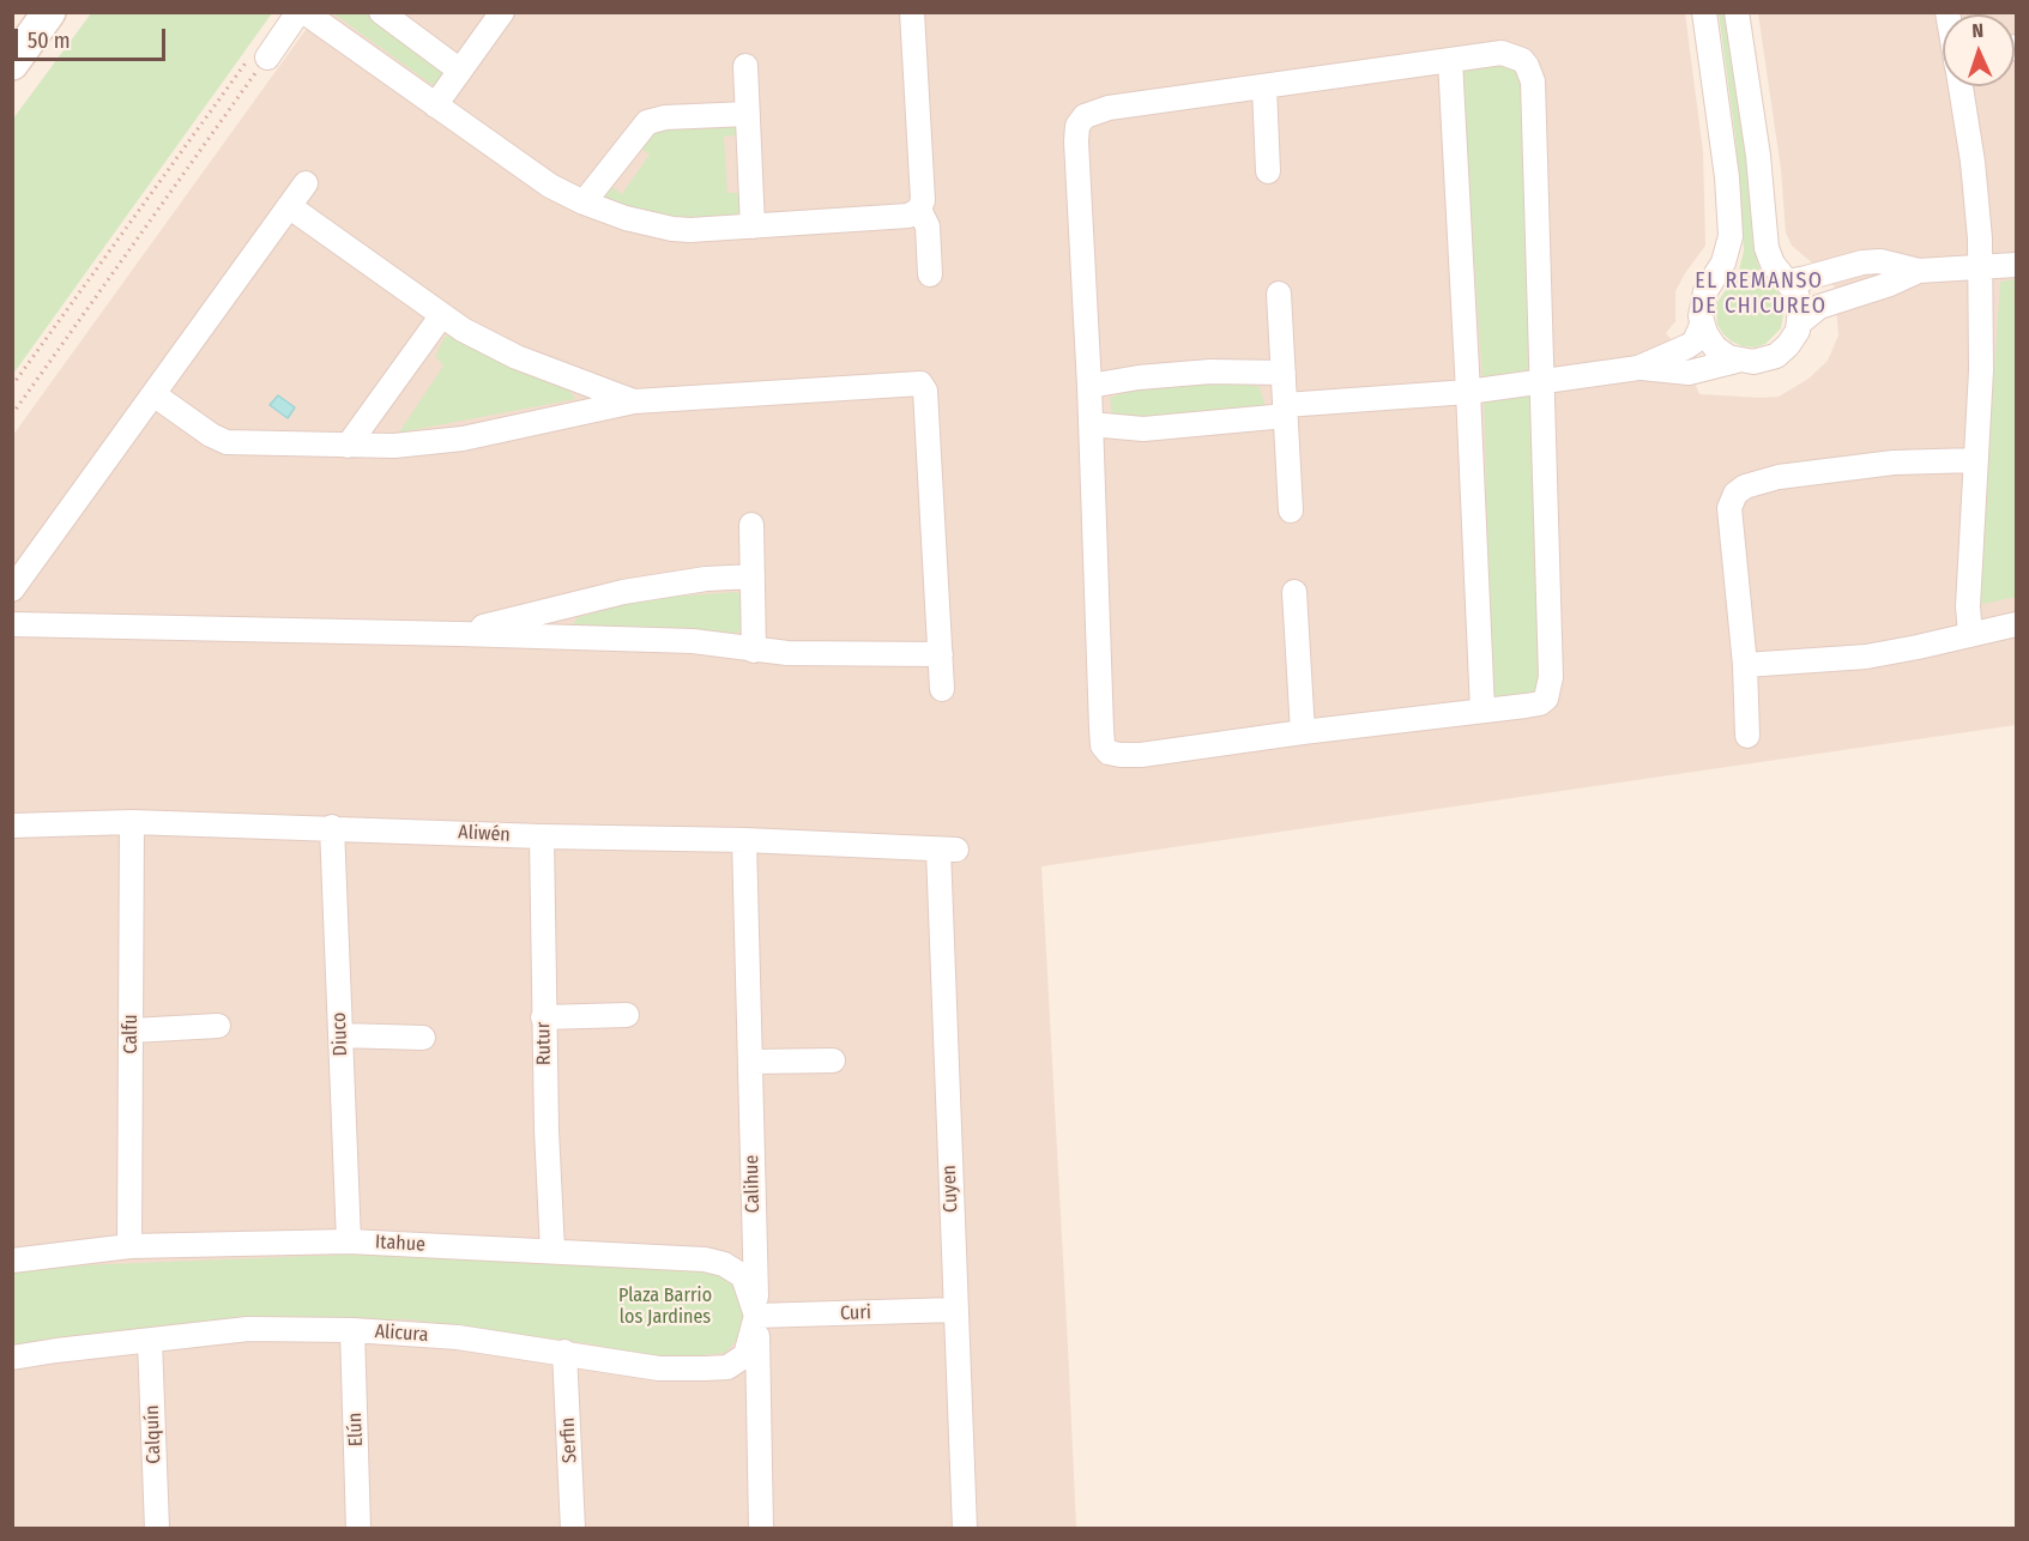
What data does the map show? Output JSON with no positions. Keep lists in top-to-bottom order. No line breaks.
{"streets":{"street":["Aliwén","Calfu","Diuco","Rutur","Calihue","Cuyen","Itahue","Curi","Alicura","Elún","Calquín","Serfin"]},"crossings":[["Aliwén","Calfu"],["Aliwén","Diuco"],["Aliwén","Rutur"],["Aliwén","Calihue"],["Aliwén","Cuyen"],["Calfu","Itahue"],["Diuco","Itahue"],["Rutur","Itahue"],["Calihue","Itahue"],["Calihue","Curi"],["Calihue","Alicura"],["Cuyen","Curi"],["Itahue","Curi"],["Itahue","Alicura"],["Curi","Alicura"],["Alicura","Elún"],["Alicura","Calquín"],["Alicura","Serfin"]],"districts":["EL REMANSO DE CHICUREO"],"parks":["Plaza Barrio los Jardines"],"scale_bar":"50 m","north":"top"}
